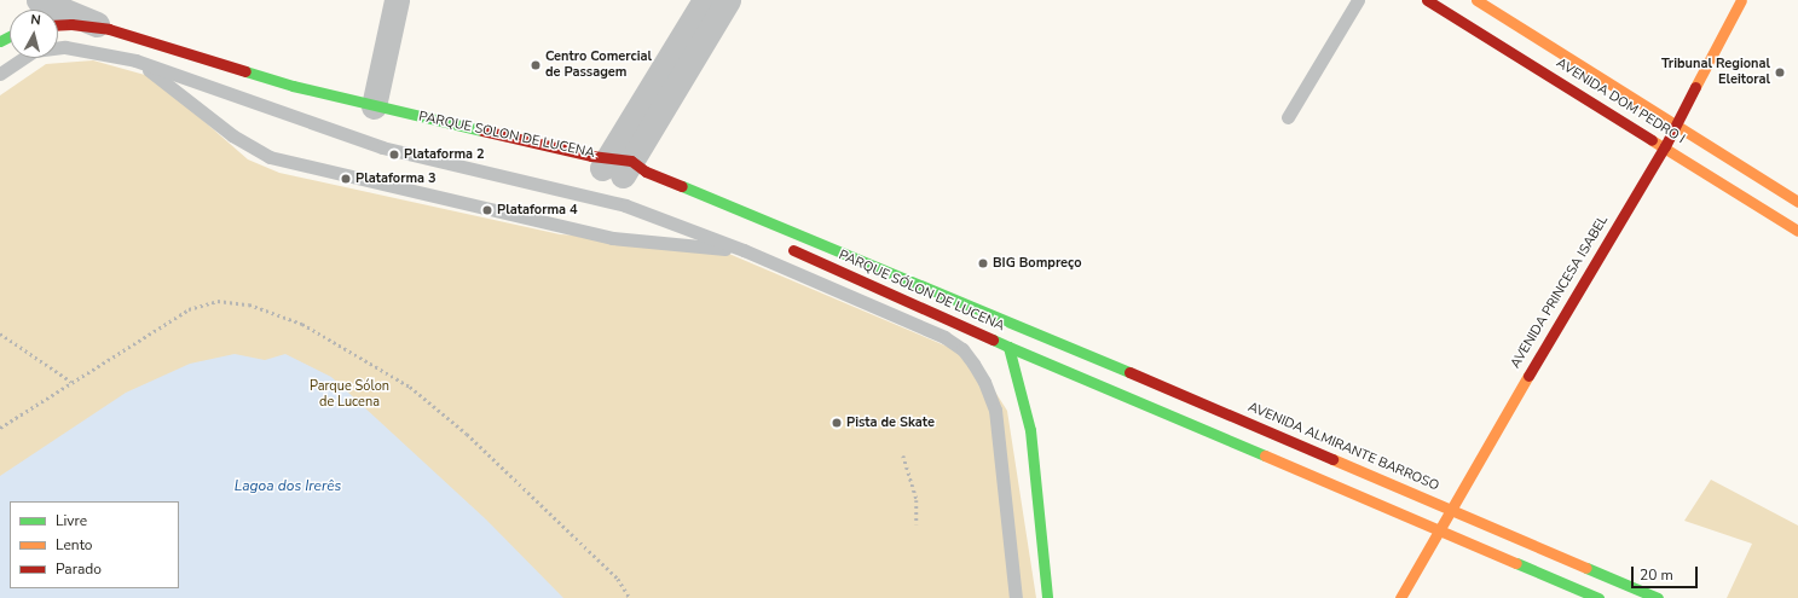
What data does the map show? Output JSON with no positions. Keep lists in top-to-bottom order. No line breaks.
{"streets":{"main road":["AVENIDA DOM PEDRO I","PARQUE SOLON DE LUCENA","PARQUE SÓLON DE LUCENA","AVENIDA PRINCESA ISABEL","AVENIDA ALMIRANTE BARROSO"]},"crossings":[["AVENIDA DOM PEDRO I","AVENIDA PRINCESA ISABEL"],["PARQUE SOLON DE LUCENA","AVENIDA ALMIRANTE BARROSO"],["AVENIDA PRINCESA ISABEL","AVENIDA ALMIRANTE BARROSO"]],"water":["Lagoa dos Irerês"],"parks":["Parque Sólon de Lucena"],"places":["Centro Comercial de Passagem","Tribunal Regional Eleitoral","Plataforma 2","Plataforma 3","Plataforma 4","BIG Bompreço","Pista de Skate"],"legend":["Livre","Lento","Parado"],"scale_bar":"20 m","north":"top"}
